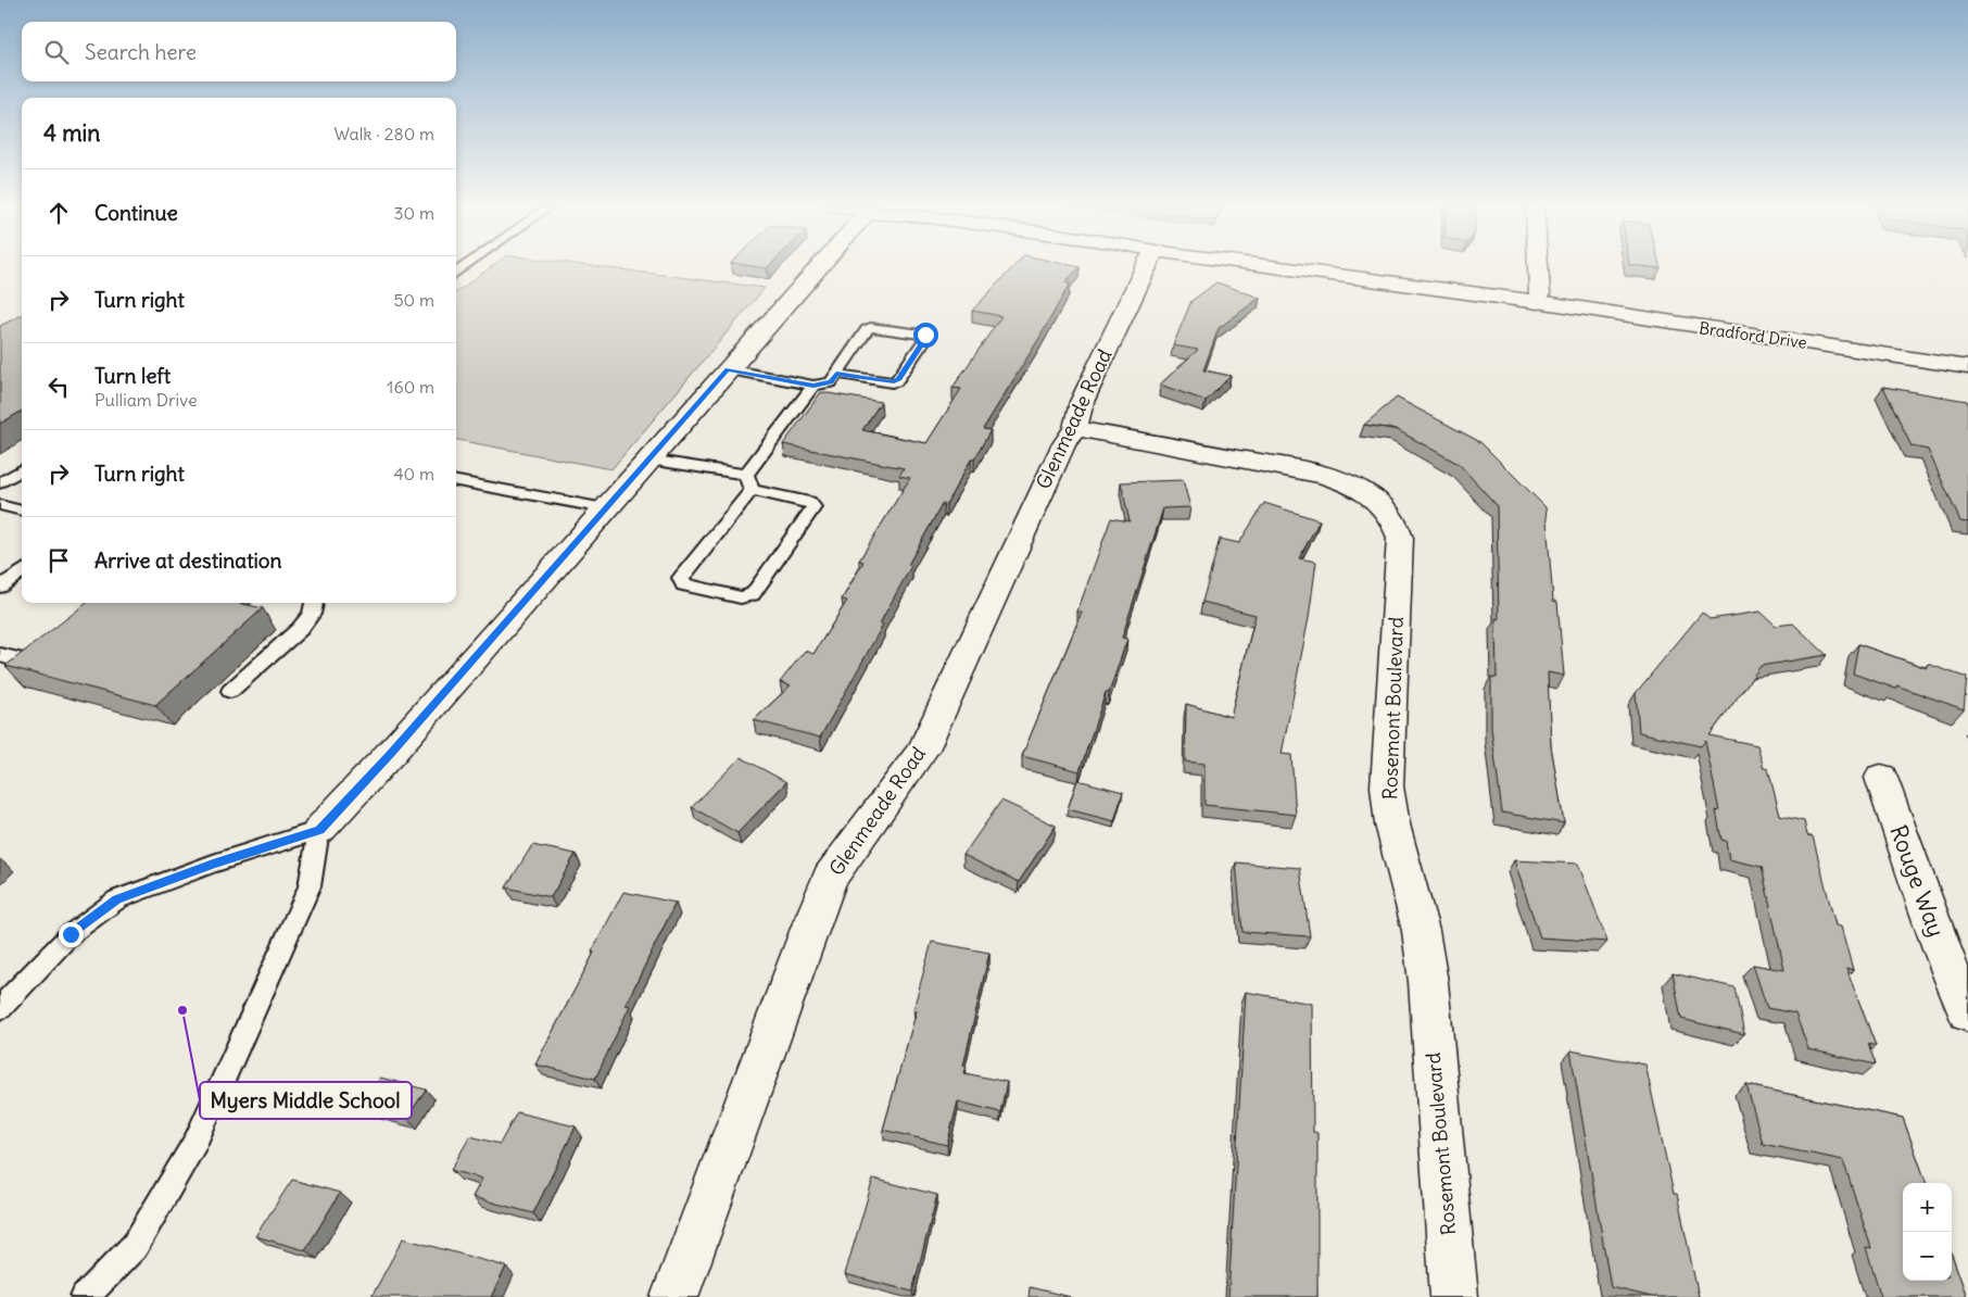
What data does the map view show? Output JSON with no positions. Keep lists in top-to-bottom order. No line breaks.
{"streets":{"street":["Bradford Drive","Glenmeade Road","Rosemont Boulevard","Rouge Way"]},"crossings":[["Glenmeade Road","Rosemont Boulevard"]],"places":["Myers Middle School"],"page":{"search":"Search here","heading":["4 min","Walk · 280 m"],"list":[["Continue","30 m"],["Turn right","50 m"],["Turn left","Pulliam Drive","160 m"],["Turn right","40 m"],"Arrive at destination"],"map_buttons":["+","−"]}}
